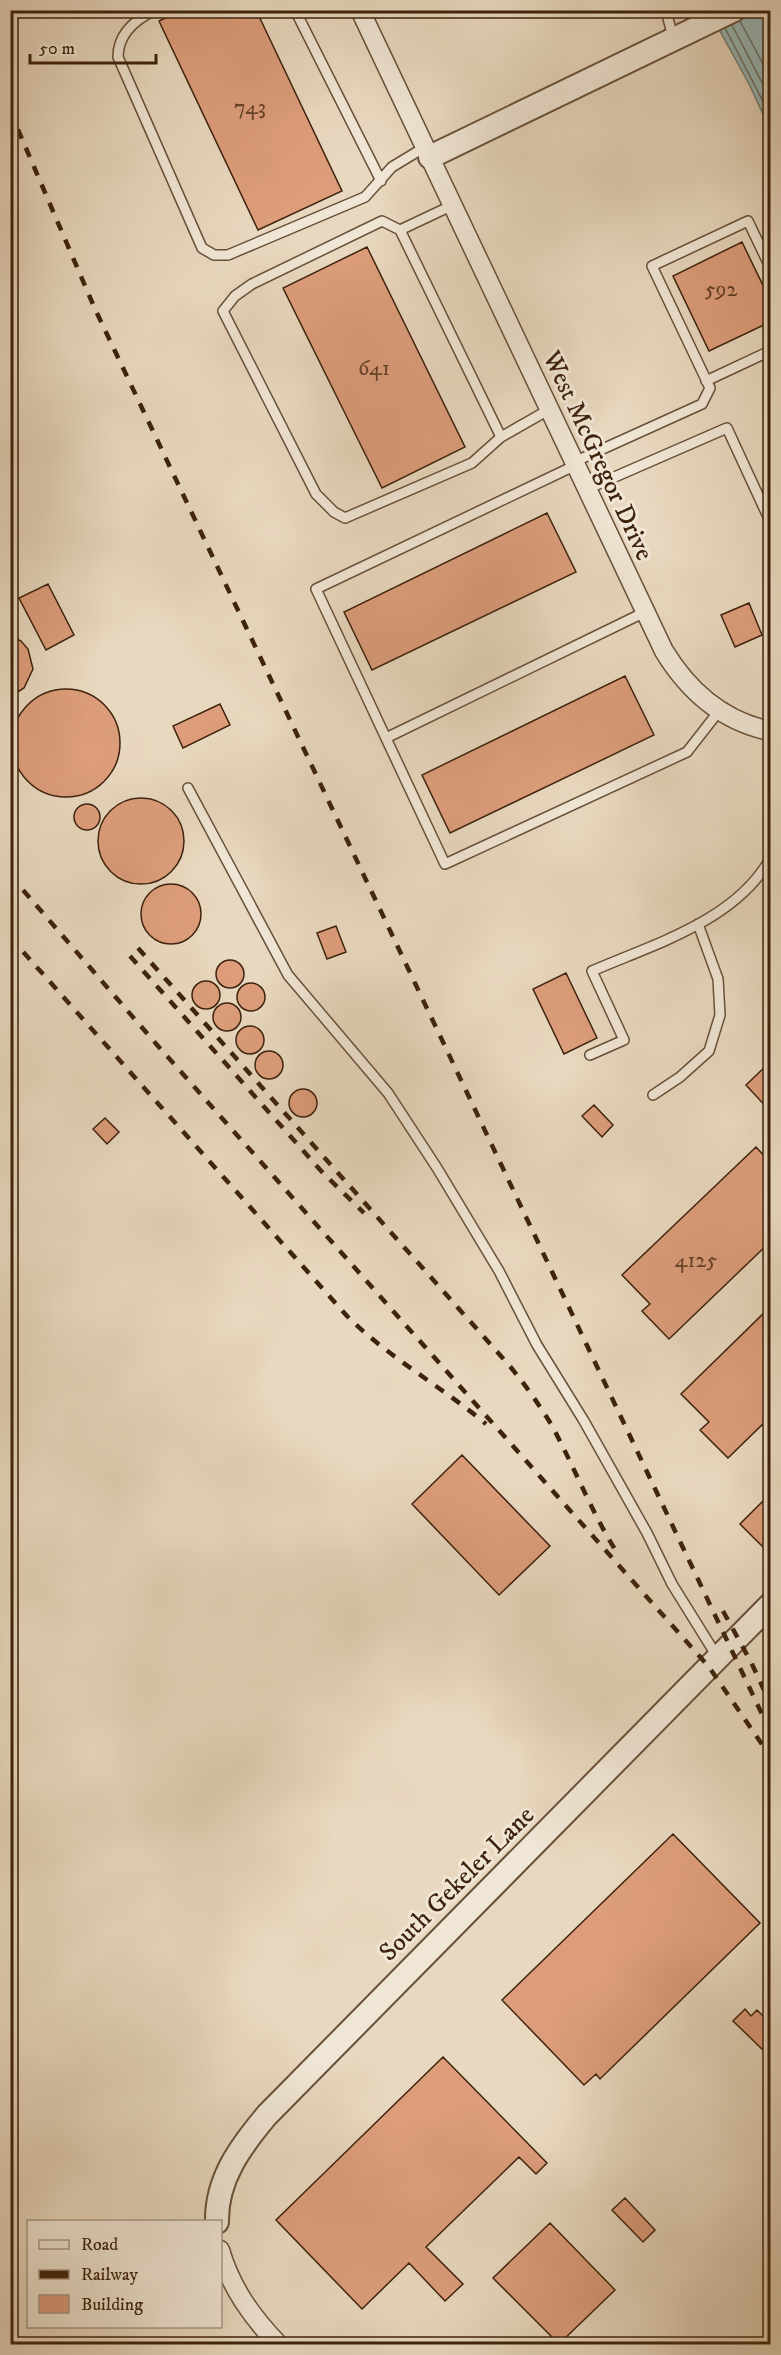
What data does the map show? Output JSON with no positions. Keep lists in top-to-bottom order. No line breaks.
{"streets":{"street":["West McGregor Drive","South Gekeler Lane"]},"house_numbers":["743","592","641","4125"],"legend":["Road","Railway","Building"],"scale_bar":"50 m"}
